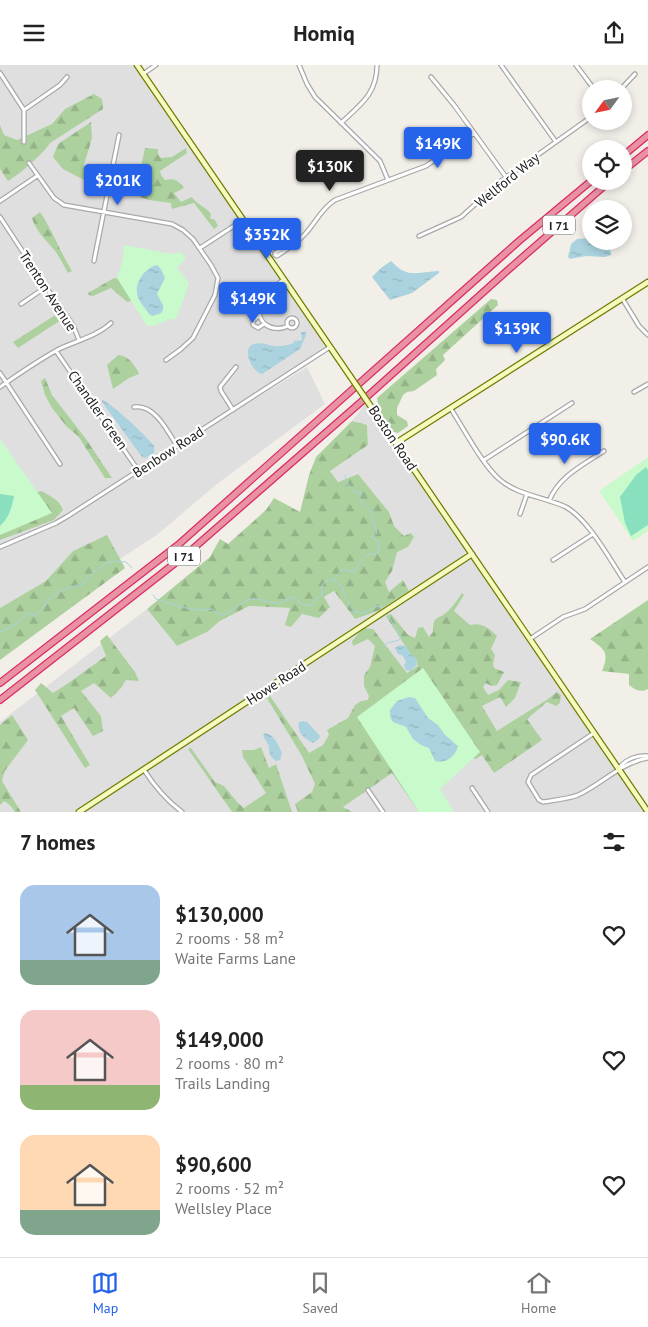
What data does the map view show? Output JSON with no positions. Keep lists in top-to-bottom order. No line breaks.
{"streets":{"highway":["I 71"],"street":["Wellford Way","Trenton Avenue","Chandler Green","Boston Road","Benbow Road","Howe Road"]},"crossings":[["Chandler Green","Benbow Road"],["Boston Road","Benbow Road"],["Boston Road","Howe Road"]],"north":"bottom left","page":{"header":"Homiq","price":["$149K","$130K","$201K","$352K","$149K","$139K","$90.6K"],"heading":"7 homes","list":[{"name":"$130,000","note":"2 rooms · 58 m² · Waite Farms Lane"},{"name":"$149,000","note":"2 rooms · 80 m² · Trails Landing"},{"name":"$90,600","note":"2 rooms · 52 m² · Wellsley Place"}],"tabs":["Map","Saved","Home"]}}
